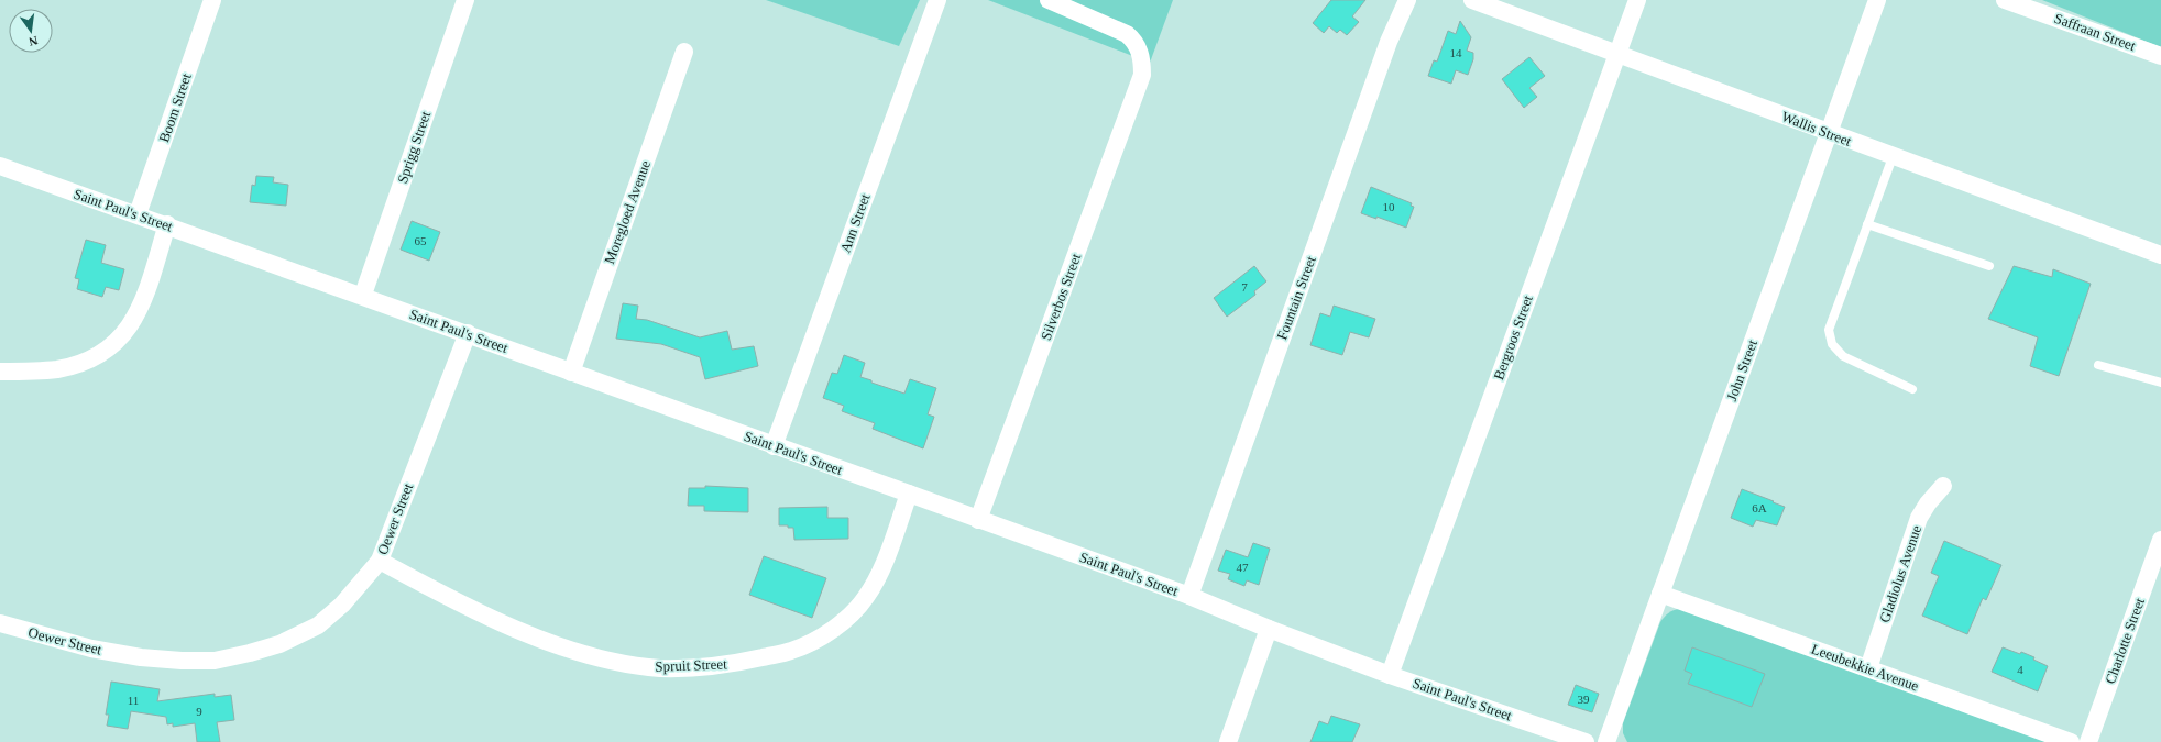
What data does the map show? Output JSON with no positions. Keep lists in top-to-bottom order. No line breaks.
{"streets":{"street":["Saffraan Street","Boom Street","Wallis Street","Sprigg Street","Saint Paul's Street","Moregloed Avenue","Ann Street","Silverbos Street","Fountain Street","Bergroos Street","John Street","Oewer Street","Gladiolus Avenue","Charlotte Street","Spruit Street","Leeubekkie Avenue"]},"crossings":[["Boom Street","Saint Paul's Street"],["Wallis Street","Bergroos Street"],["Wallis Street","John Street"],["Sprigg Street","Saint Paul's Street"],["Saint Paul's Street","Moregloed Avenue"],["Saint Paul's Street","Ann Street"],["Saint Paul's Street","Silverbos Street"],["Saint Paul's Street","Fountain Street"],["Saint Paul's Street","Bergroos Street"],["Saint Paul's Street","Oewer Street"],["Saint Paul's Street","Spruit Street"],["John Street","Leeubekkie Avenue"],["Oewer Street","Spruit Street"],["Gladiolus Avenue","Leeubekkie Avenue"]],"house_numbers":["14","10","65","7","6A","47","4","39","11","9"],"north":"bottom"}
